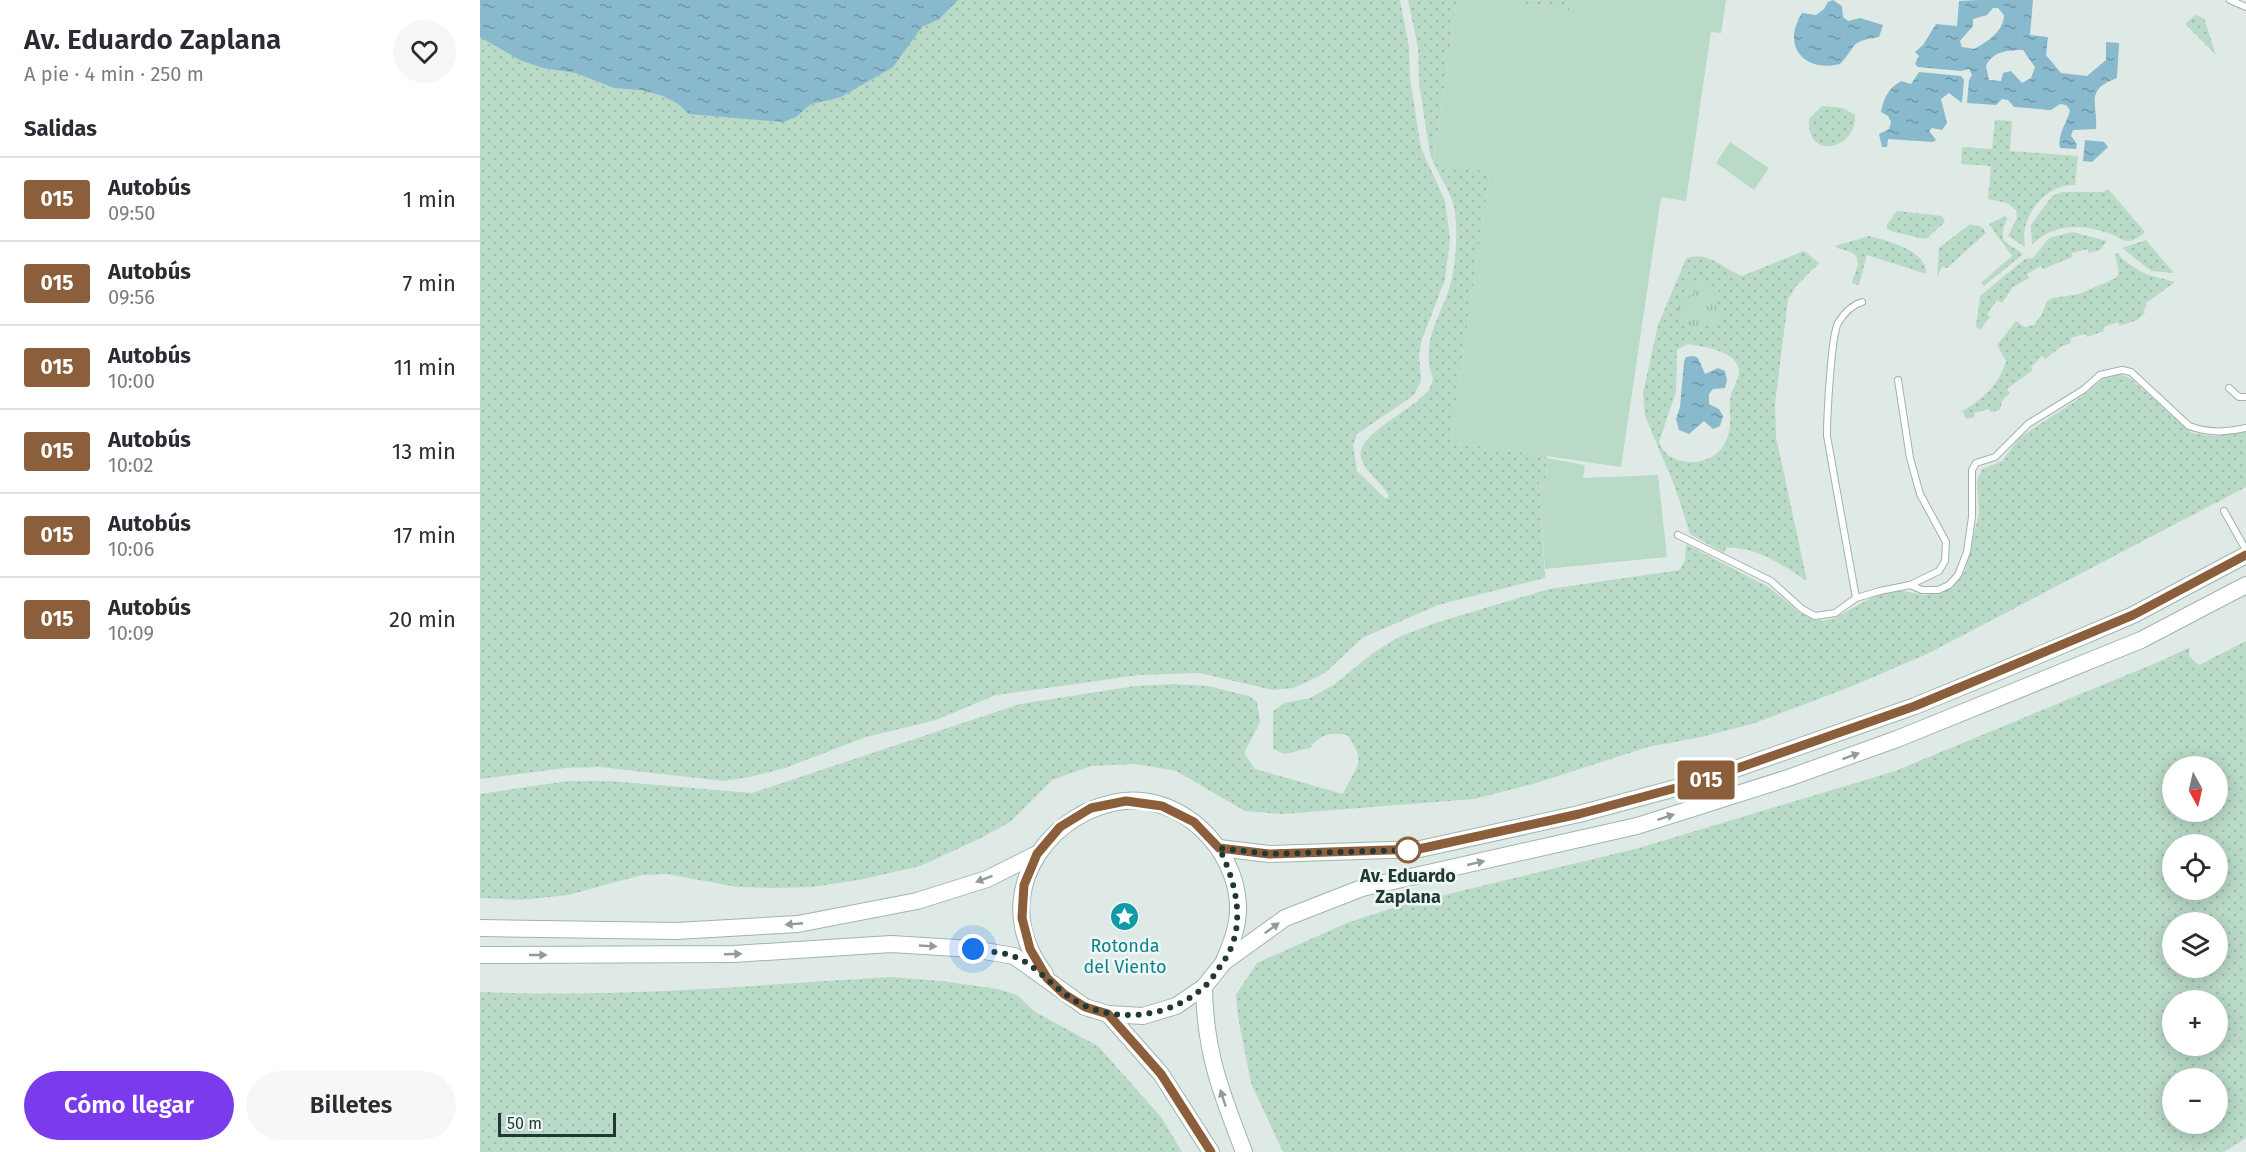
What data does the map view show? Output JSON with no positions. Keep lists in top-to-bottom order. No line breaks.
{"places":{"other":["Av. Eduardo Zaplana"],"place":["Rotonda del Viento"]},"lines":["bus line 015"],"scale_bar":"50 m","north":"bottom","page":{"heading":[["Av. Eduardo Zaplana","A pie · 4 min · 250 m"],"Salidas"],"on_map":"015","list":[{"mark":"015","name":"Autobús","note":"09:50","value":"1 min"},{"mark":"015","name":"Autobús","note":"09:56","value":"7 min"},{"mark":"015","name":"Autobús","note":"10:00","value":"11 min"},{"mark":"015","name":"Autobús","note":"10:02","value":"13 min"},{"mark":"015","name":"Autobús","note":"10:06","value":"17 min"},{"mark":"015","name":"Autobús","note":"10:09","value":"20 min"}],"map_buttons":["+","−"],"buttons":["Cómo llegar","Billetes"],"scale":"50 m"}}
